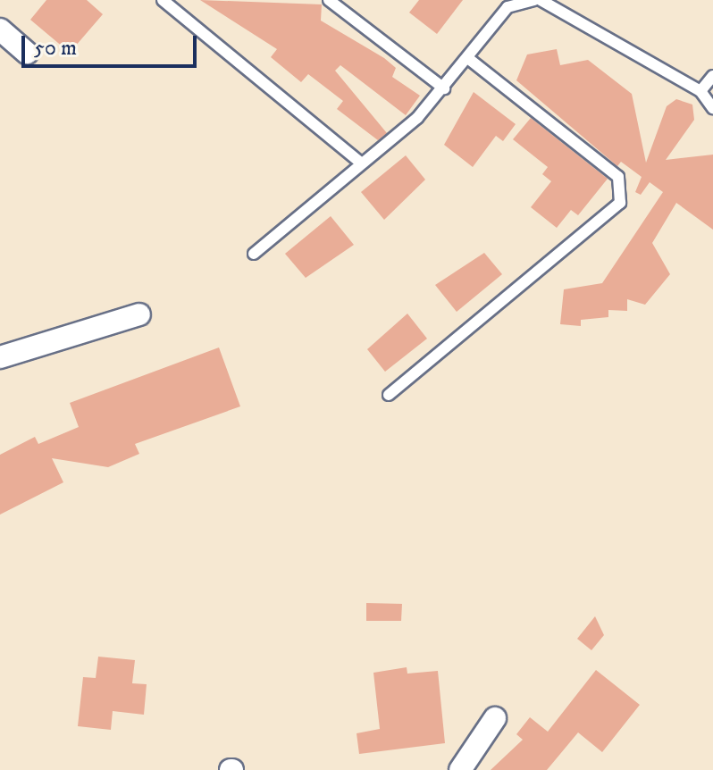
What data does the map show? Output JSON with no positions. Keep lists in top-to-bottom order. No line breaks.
{"scale_bar":"50 m"}
